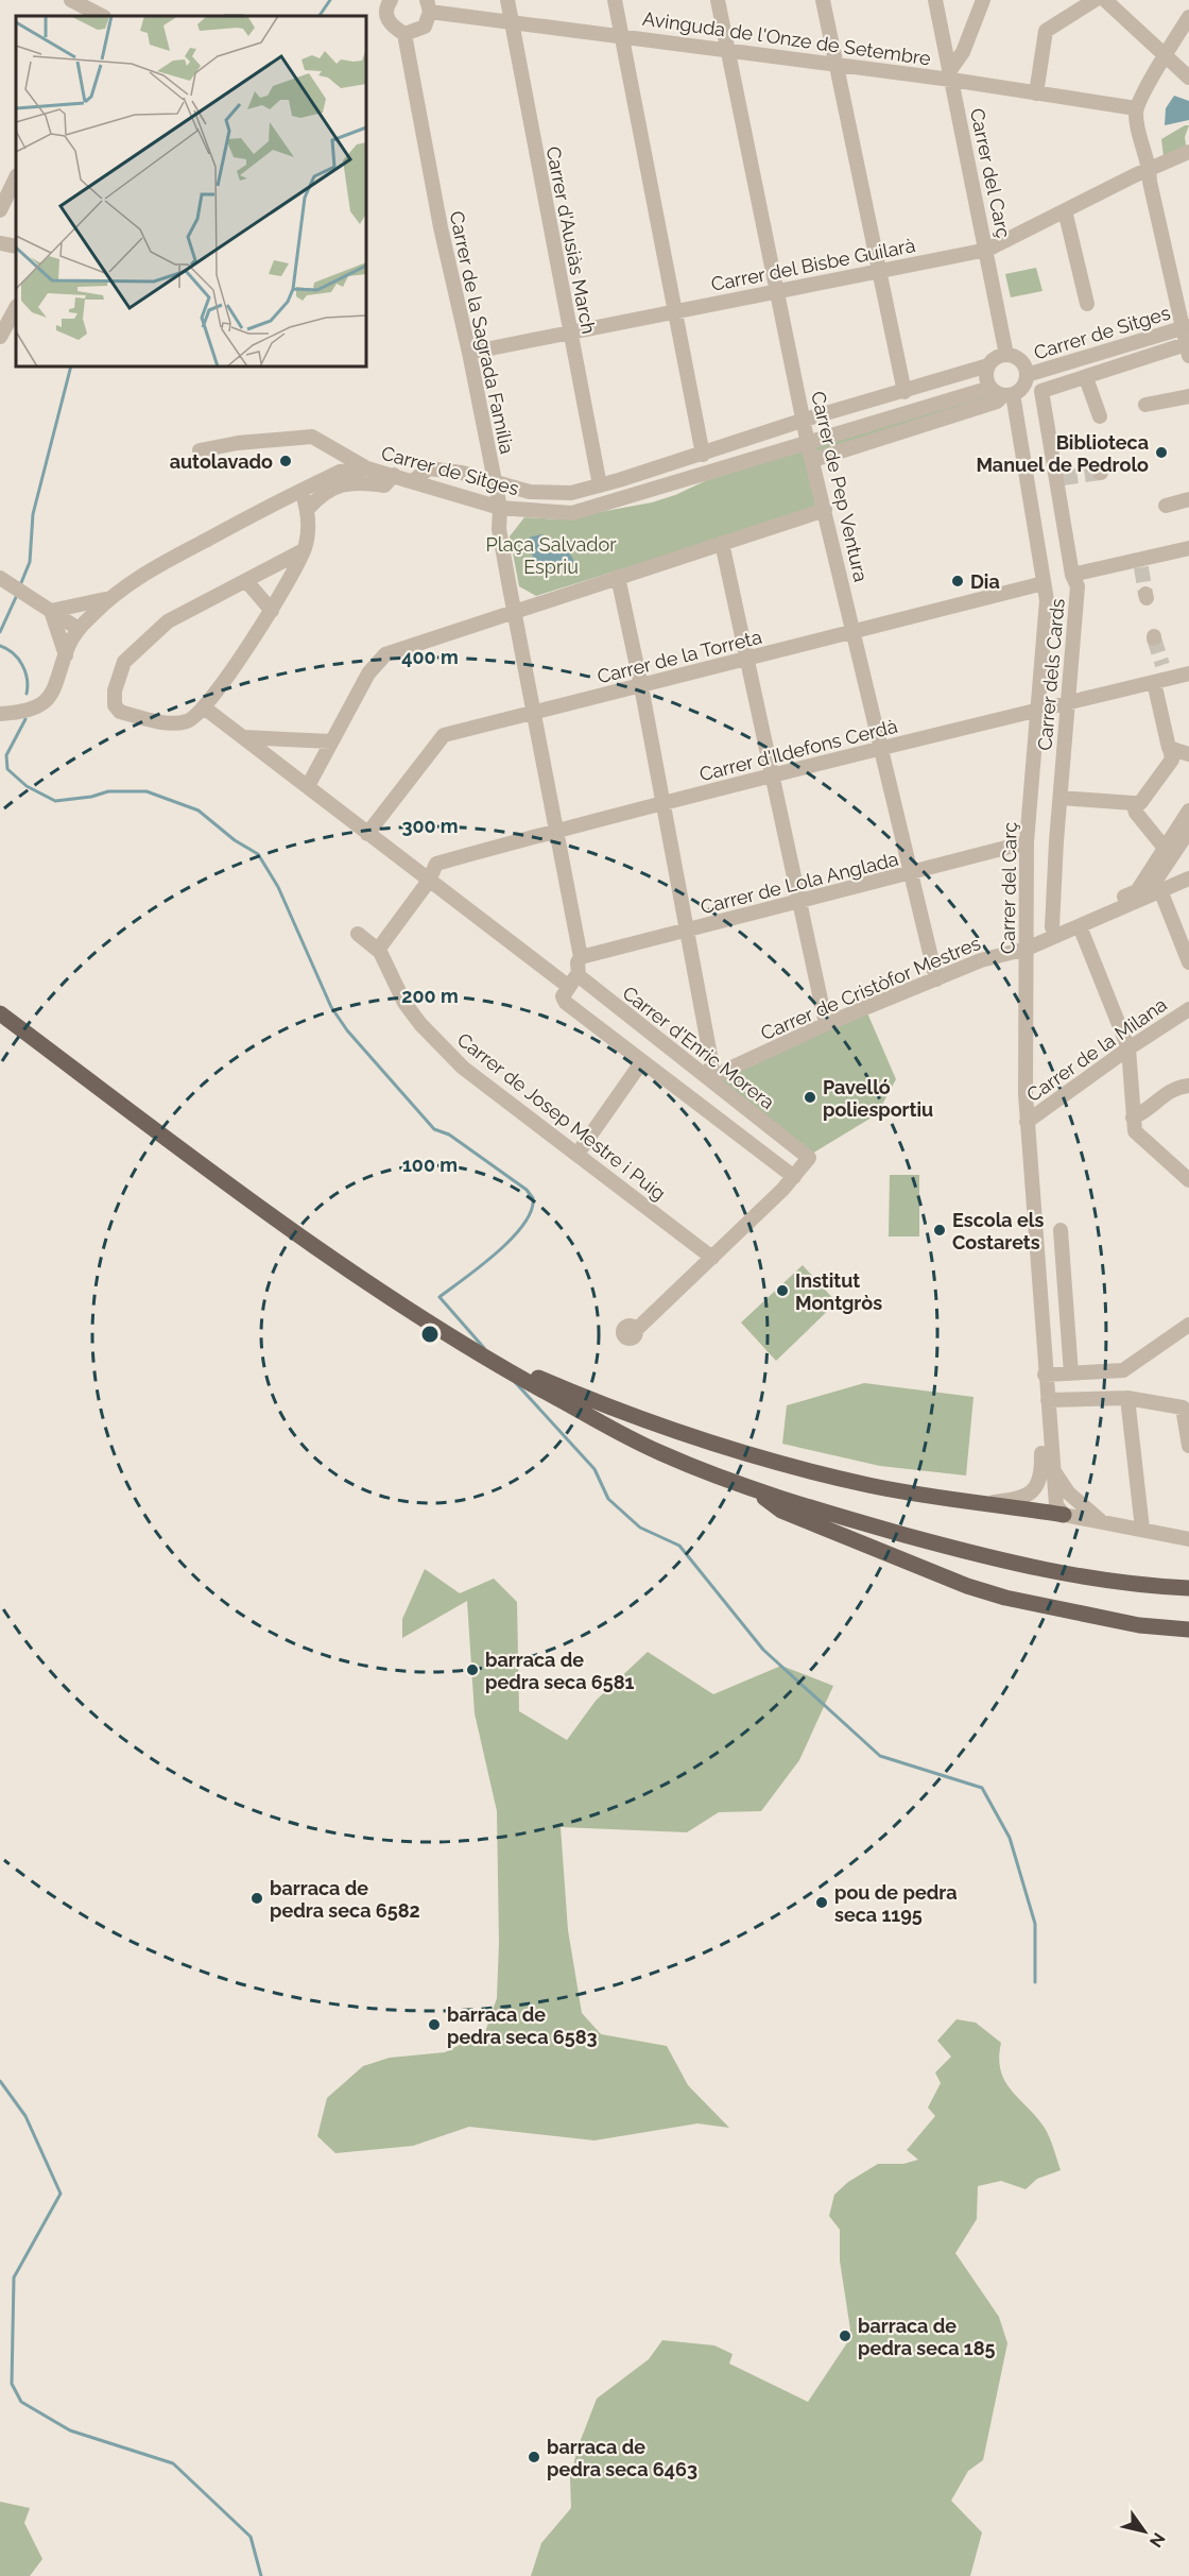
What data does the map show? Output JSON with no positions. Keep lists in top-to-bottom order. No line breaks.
{"streets":{"street":["Avinguda de l'Onze de Setembre","Carrer del Carç","Carrer d'Ausiàs March","Carrer del Bisbe Guilarà","Carrer de la Sagrada Família","Carrer de Sitges","Carrer de Pep Ventura","Carrer de la Torreta","Carrer dels Cards","Carrer d'Ildefons Cerdà","Carrer de Lola Anglada","Carrer de Cristòfor Mestres","Carrer d'Enric Morera","Carrer de la Milana","Carrer de Josep Mestre i Puig"]},"crossings":[["Avinguda de l'Onze de Setembre","Carrer del Carç"],["Avinguda de l'Onze de Setembre","Carrer d'Ausiàs March"],["Avinguda de l'Onze de Setembre","Carrer de Pep Ventura"],["Carrer del Carç","Carrer del Bisbe Guilarà"],["Carrer del Carç","Carrer de Sitges"],["Carrer del Carç","Carrer de la Torreta"],["Carrer del Carç","Carrer d'Ildefons Cerdà"],["Carrer del Carç","Carrer de Lola Anglada"],["Carrer del Carç","Carrer de Cristòfor Mestres"],["Carrer del Carç","Carrer de la Milana"],["Carrer d'Ausiàs March","Carrer del Bisbe Guilarà"],["Carrer del Bisbe Guilarà","Carrer de la Sagrada Família"],["Carrer del Bisbe Guilarà","Carrer de Pep Ventura"],["Carrer de la Sagrada Família","Carrer de Sitges"],["Carrer de la Sagrada Família","Carrer de la Torreta"],["Carrer de la Sagrada Família","Carrer d'Ildefons Cerdà"],["Carrer de la Sagrada Família","Carrer de Lola Anglada"],["Carrer de la Sagrada Família","Carrer d'Enric Morera"],["Carrer de Sitges","Carrer de Pep Ventura"],["Carrer de Sitges","Carrer dels Cards"],["Carrer de Pep Ventura","Carrer de la Torreta"],["Carrer de Pep Ventura","Carrer d'Ildefons Cerdà"],["Carrer de Pep Ventura","Carrer de Lola Anglada"],["Carrer de Pep Ventura","Carrer de Cristòfor Mestres"],["Carrer de la Torreta","Carrer d'Enric Morera"],["Carrer dels Cards","Carrer d'Ildefons Cerdà"],["Carrer d'Ildefons Cerdà","Carrer d'Enric Morera"],["Carrer de Cristòfor Mestres","Carrer d'Enric Morera"]],"parks":["Plaça Salvador Espriu"],"places":["Biblioteca Manuel de Pedrolo","autolavado","Dia","Pavelló poliesportiu","Escola els Costarets","Institut Montgròs","barraca de pedra seca 6581","barraca de pedra seca 6582","pou de pedra seca 1195","barraca de pedra seca 6583","barraca de pedra seca 185","barraca de pedra seca 6463"],"north":"bottom right","rings":["400 m","300 m","200 m","100 m"]}
